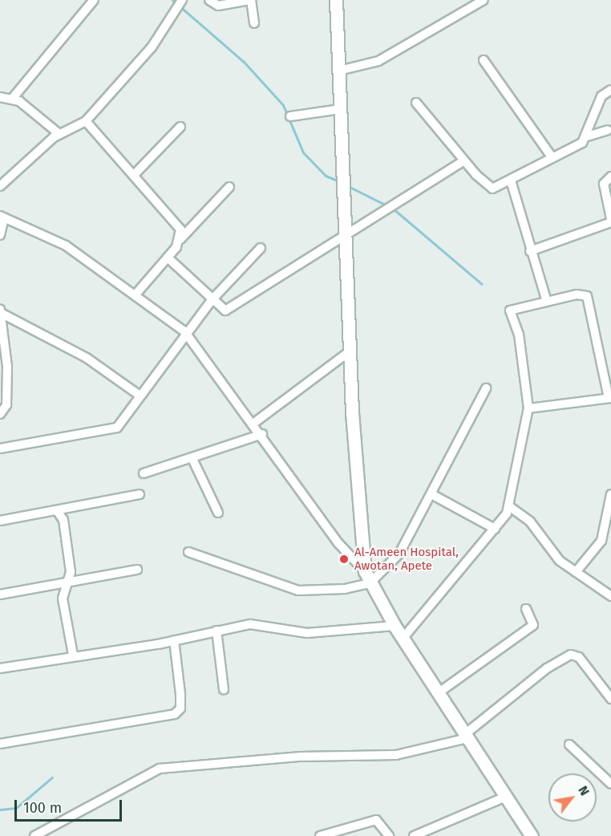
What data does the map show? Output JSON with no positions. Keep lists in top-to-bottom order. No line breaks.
{"places":["Al-Ameen Hospital, Awotan, Apete"],"scale_bar":"100 m","north":"top right"}
